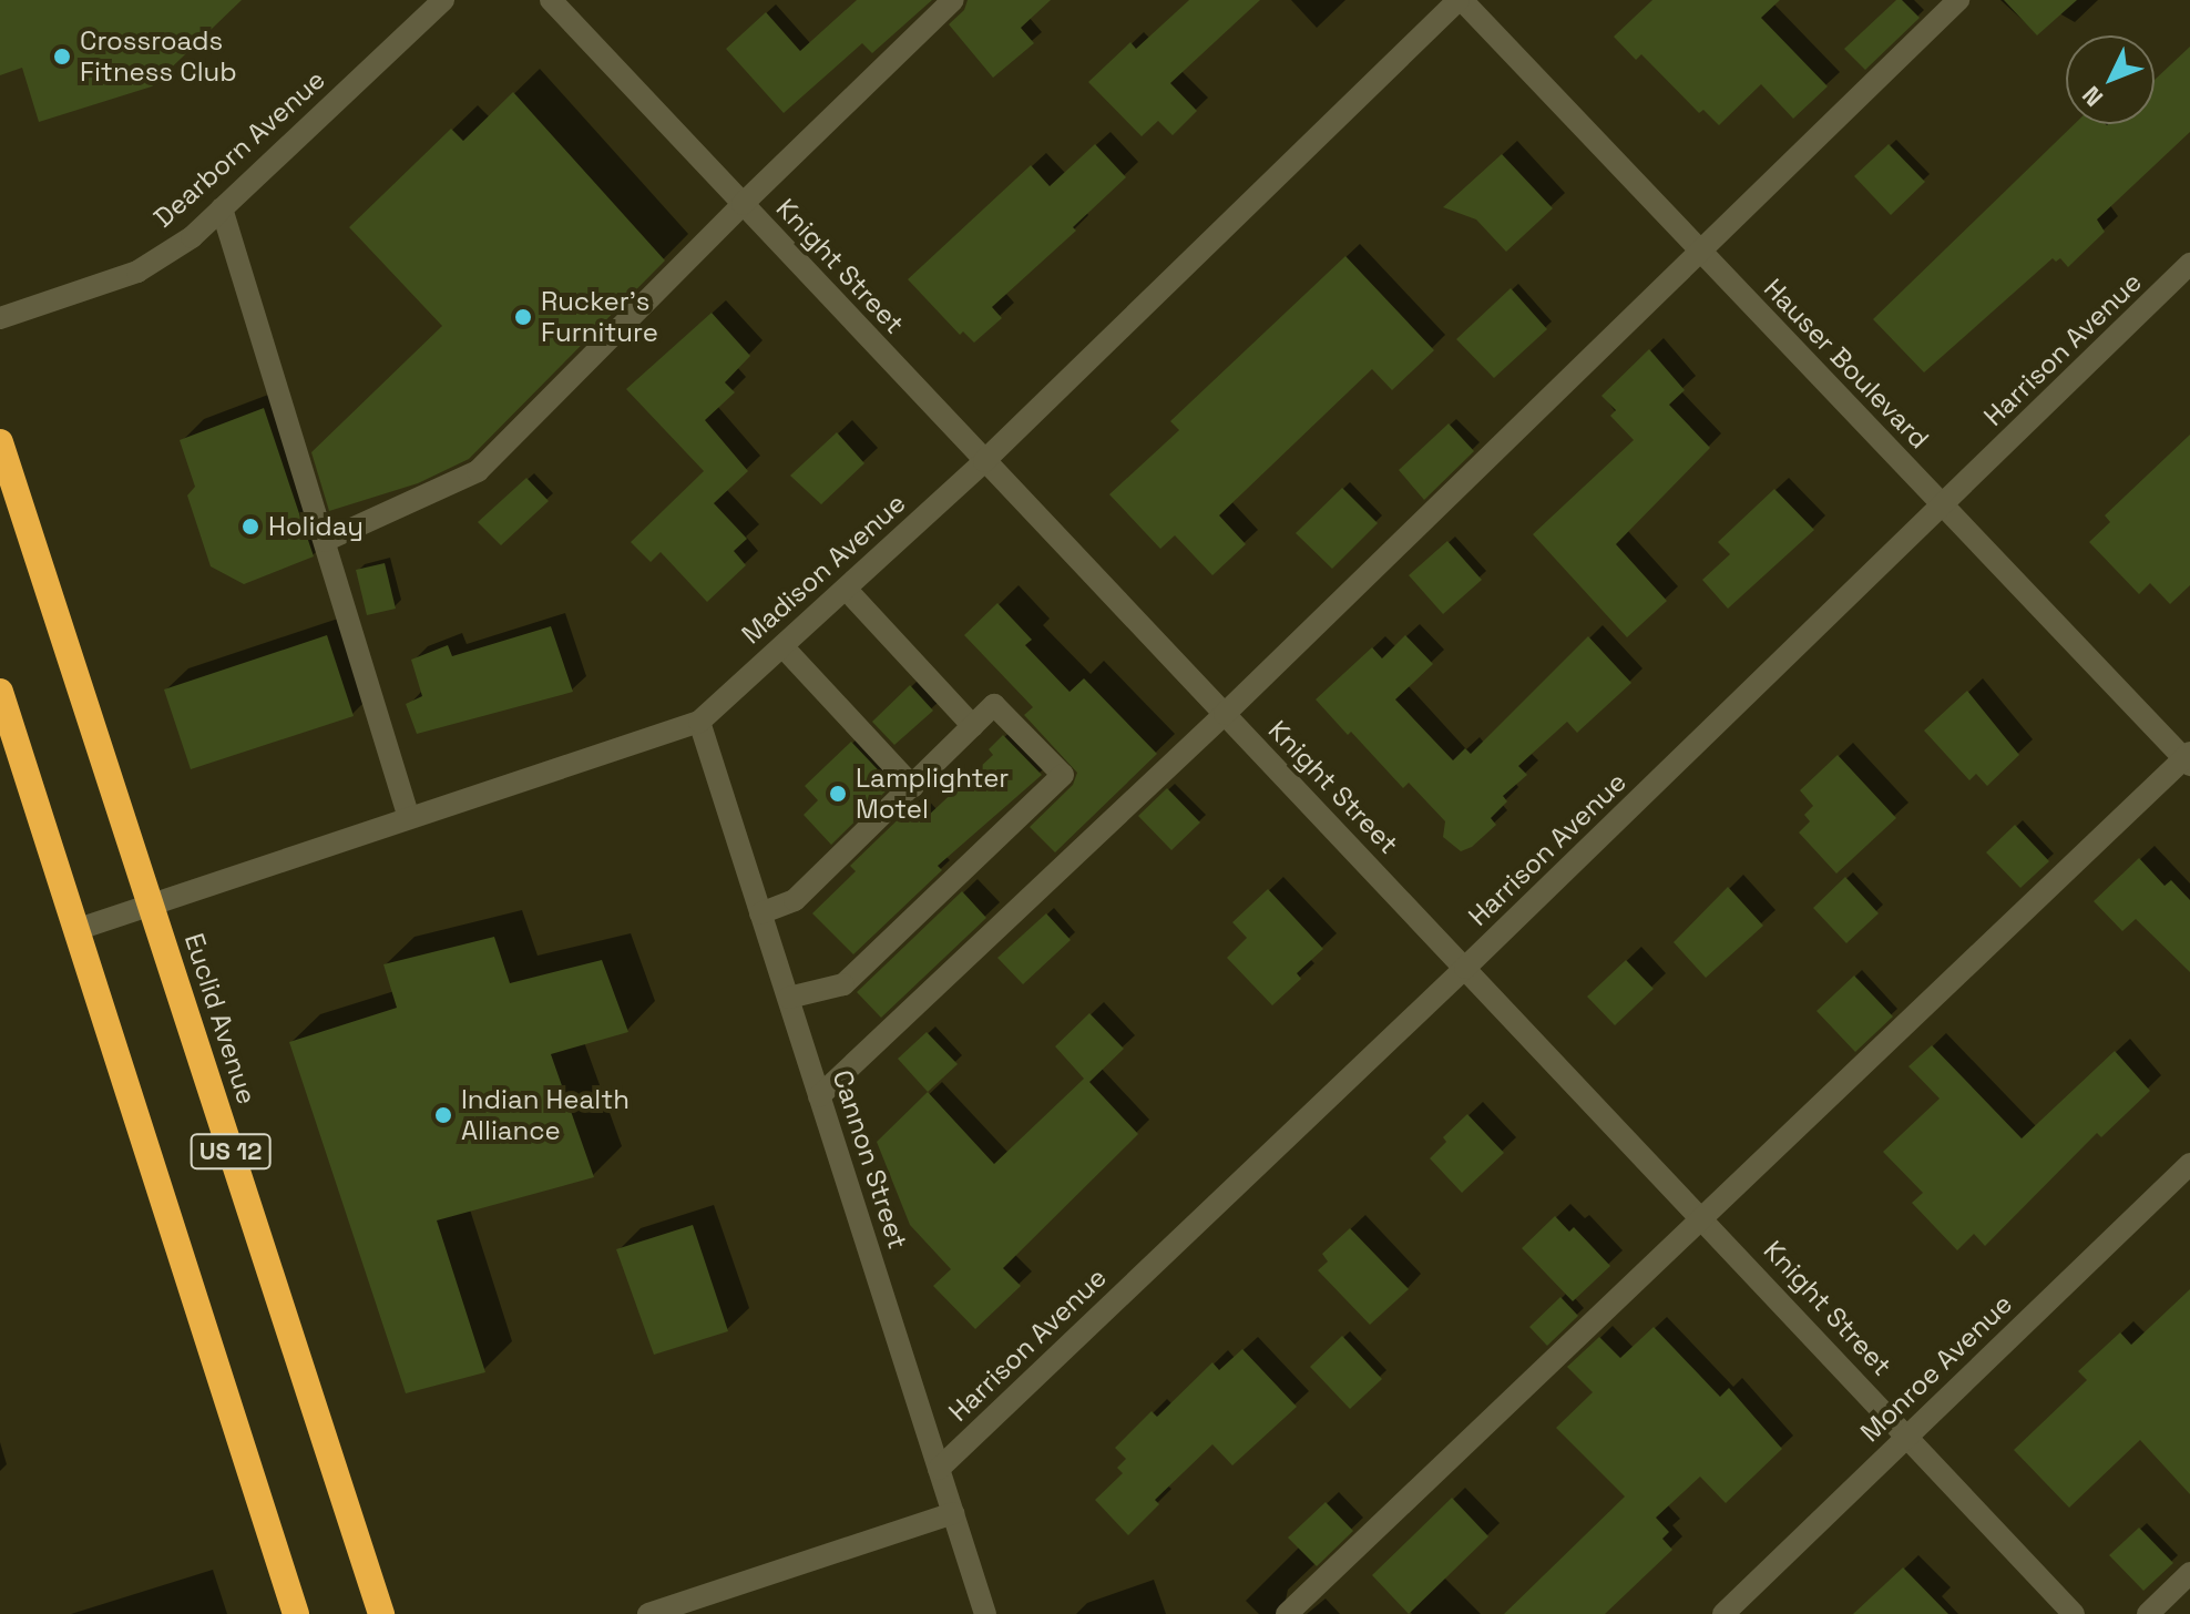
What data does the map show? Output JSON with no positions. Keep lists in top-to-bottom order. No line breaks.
{"streets":{"highway":["Euclid Avenue","US 12"],"street":["Dearborn Avenue","Knight Street","Harrison Avenue","Hauser Boulevard","Madison Avenue","Cannon Street","Monroe Avenue"]},"crossings":[["Knight Street","Harrison Avenue"],["Knight Street","Madison Avenue"],["Knight Street","Monroe Avenue"],["Harrison Avenue","Hauser Boulevard"],["Harrison Avenue","Cannon Street"],["Hauser Boulevard","Madison Avenue"],["Madison Avenue","Euclid Avenue"],["Madison Avenue","US 12"],["Madison Avenue","Cannon Street"]],"places":["Crossroads Fitness Club","Rucker's Furniture","Holiday","Lamplighter Motel","Indian Health Alliance"],"north":"bottom left"}
